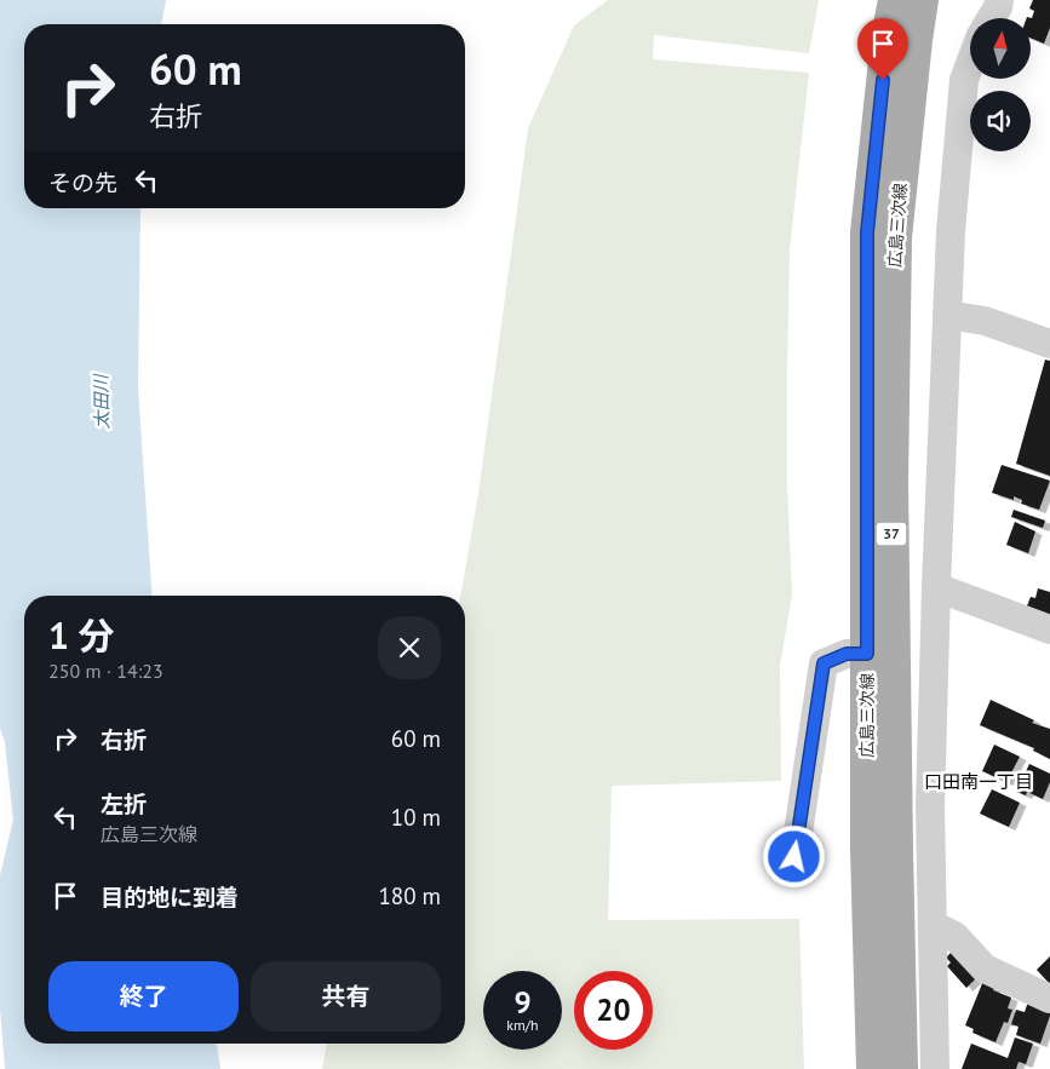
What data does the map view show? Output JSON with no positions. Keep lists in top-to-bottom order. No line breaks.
{"streets":{"main road":["広島三次線","37"]},"districts":["口田南一丁目"],"water":["太田川"],"north":"top","page":{"turn":["60 m","右折"],"then":"その先","heading":["1 分","250 m · 14:23"],"list":[{"name":"右折","value":"60 m"},{"name":"左折","note":"広島三次線","value":"10 m"},{"name":"目的地に到着","value":"180 m"}],"buttons":["終了","共有"],"speed":"9 km/h","limit":"20"}}
